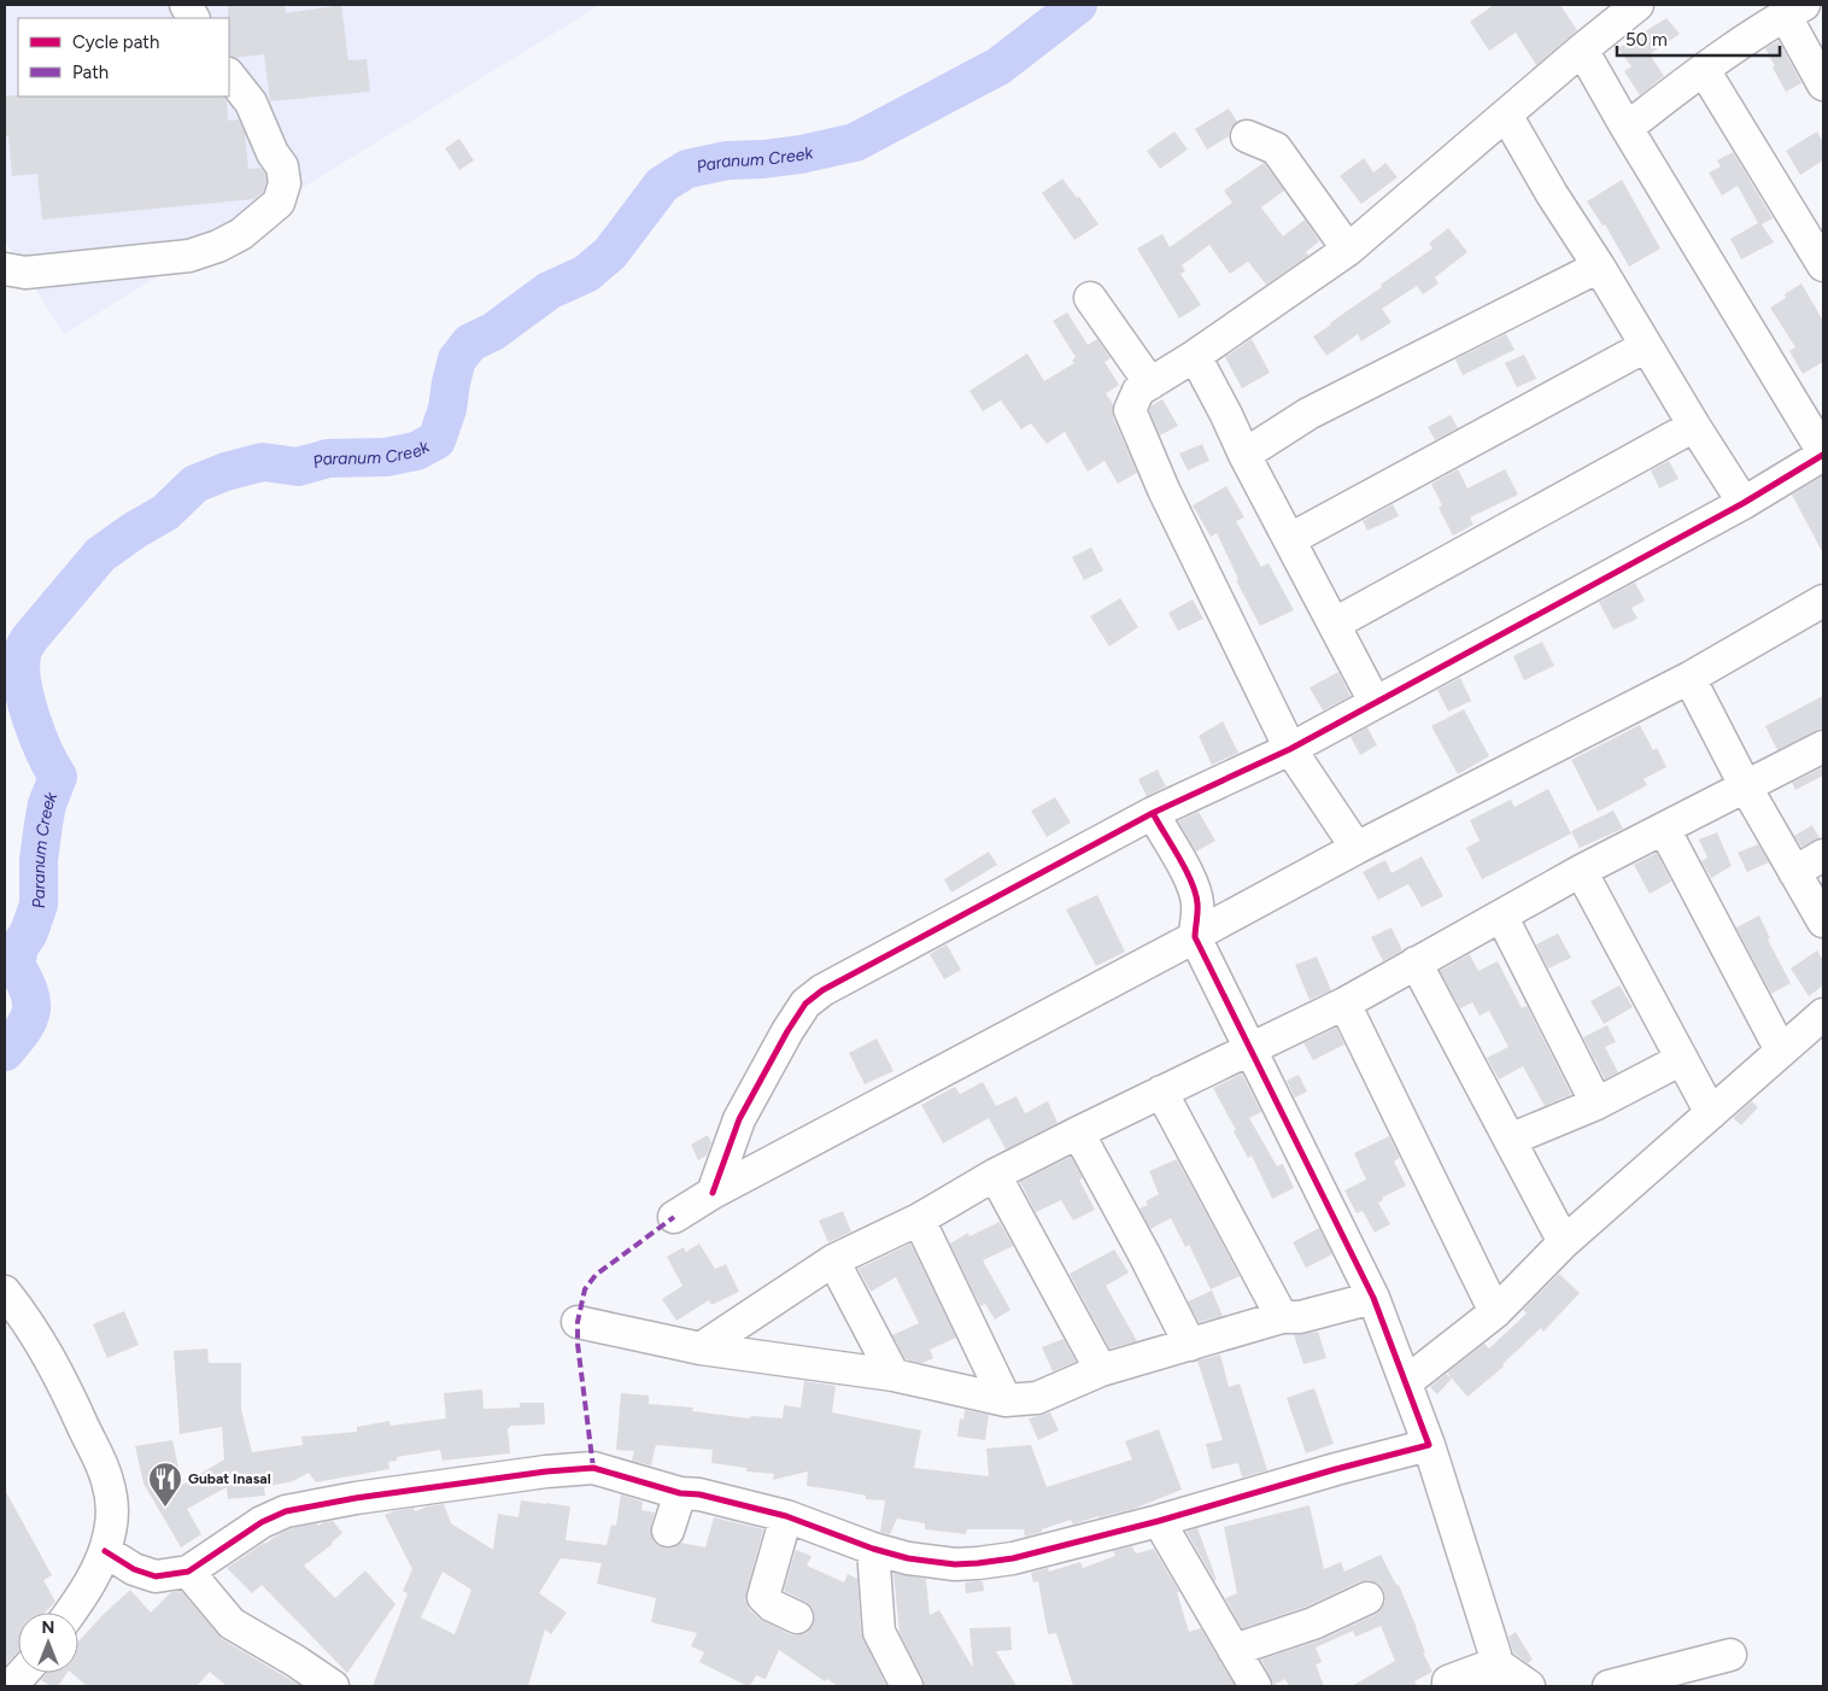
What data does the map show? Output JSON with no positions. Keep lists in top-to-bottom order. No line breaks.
{"water":["Paranum Creek"],"places":{"restaurant":["Gubat Inasal"]},"legend":["Cycle path","Path"],"scale_bar":"50 m","north":"top"}
